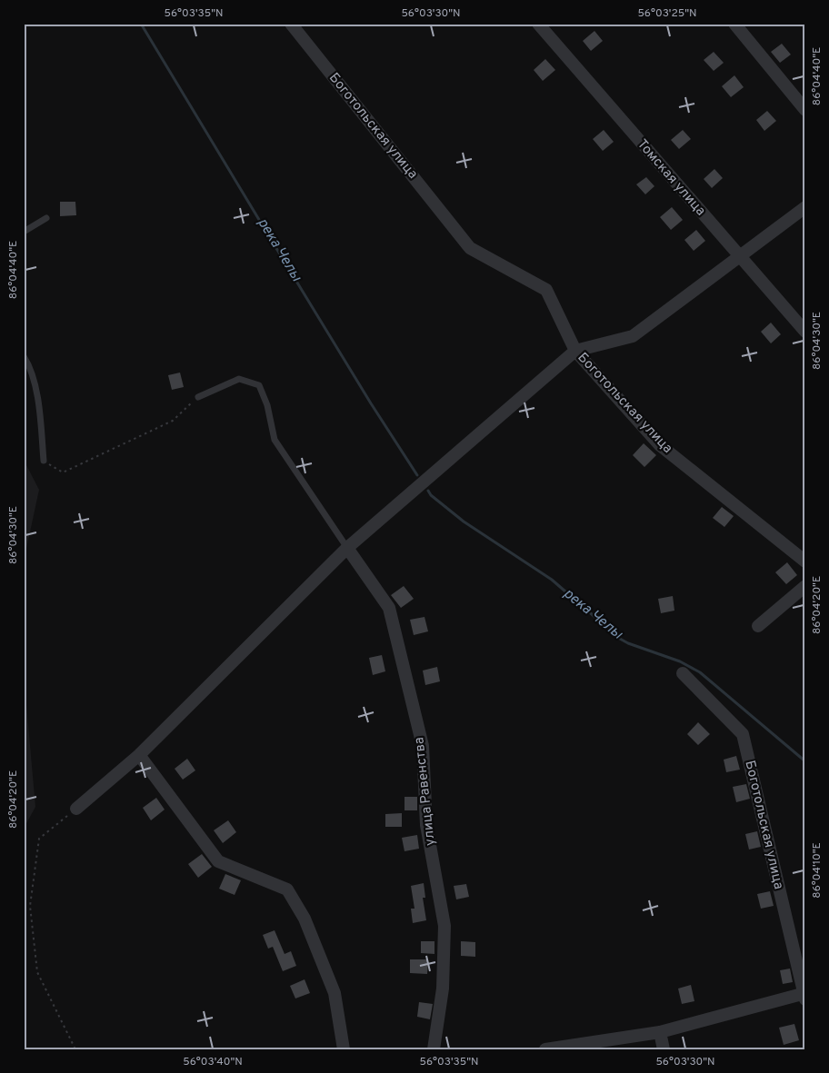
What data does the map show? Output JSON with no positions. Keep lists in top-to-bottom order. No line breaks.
{"streets":{"street":["Боготольская улица","Томская улица","улица Равенства"]},"water":["река Челы"],"coordinates":["56°03'35\"N","56°03'30\"N","56°03'25\"N","86°04'40\"E","86°04'30\"E","86°04'20\"E","86°04'10\"E","56°03'40\"N"]}
